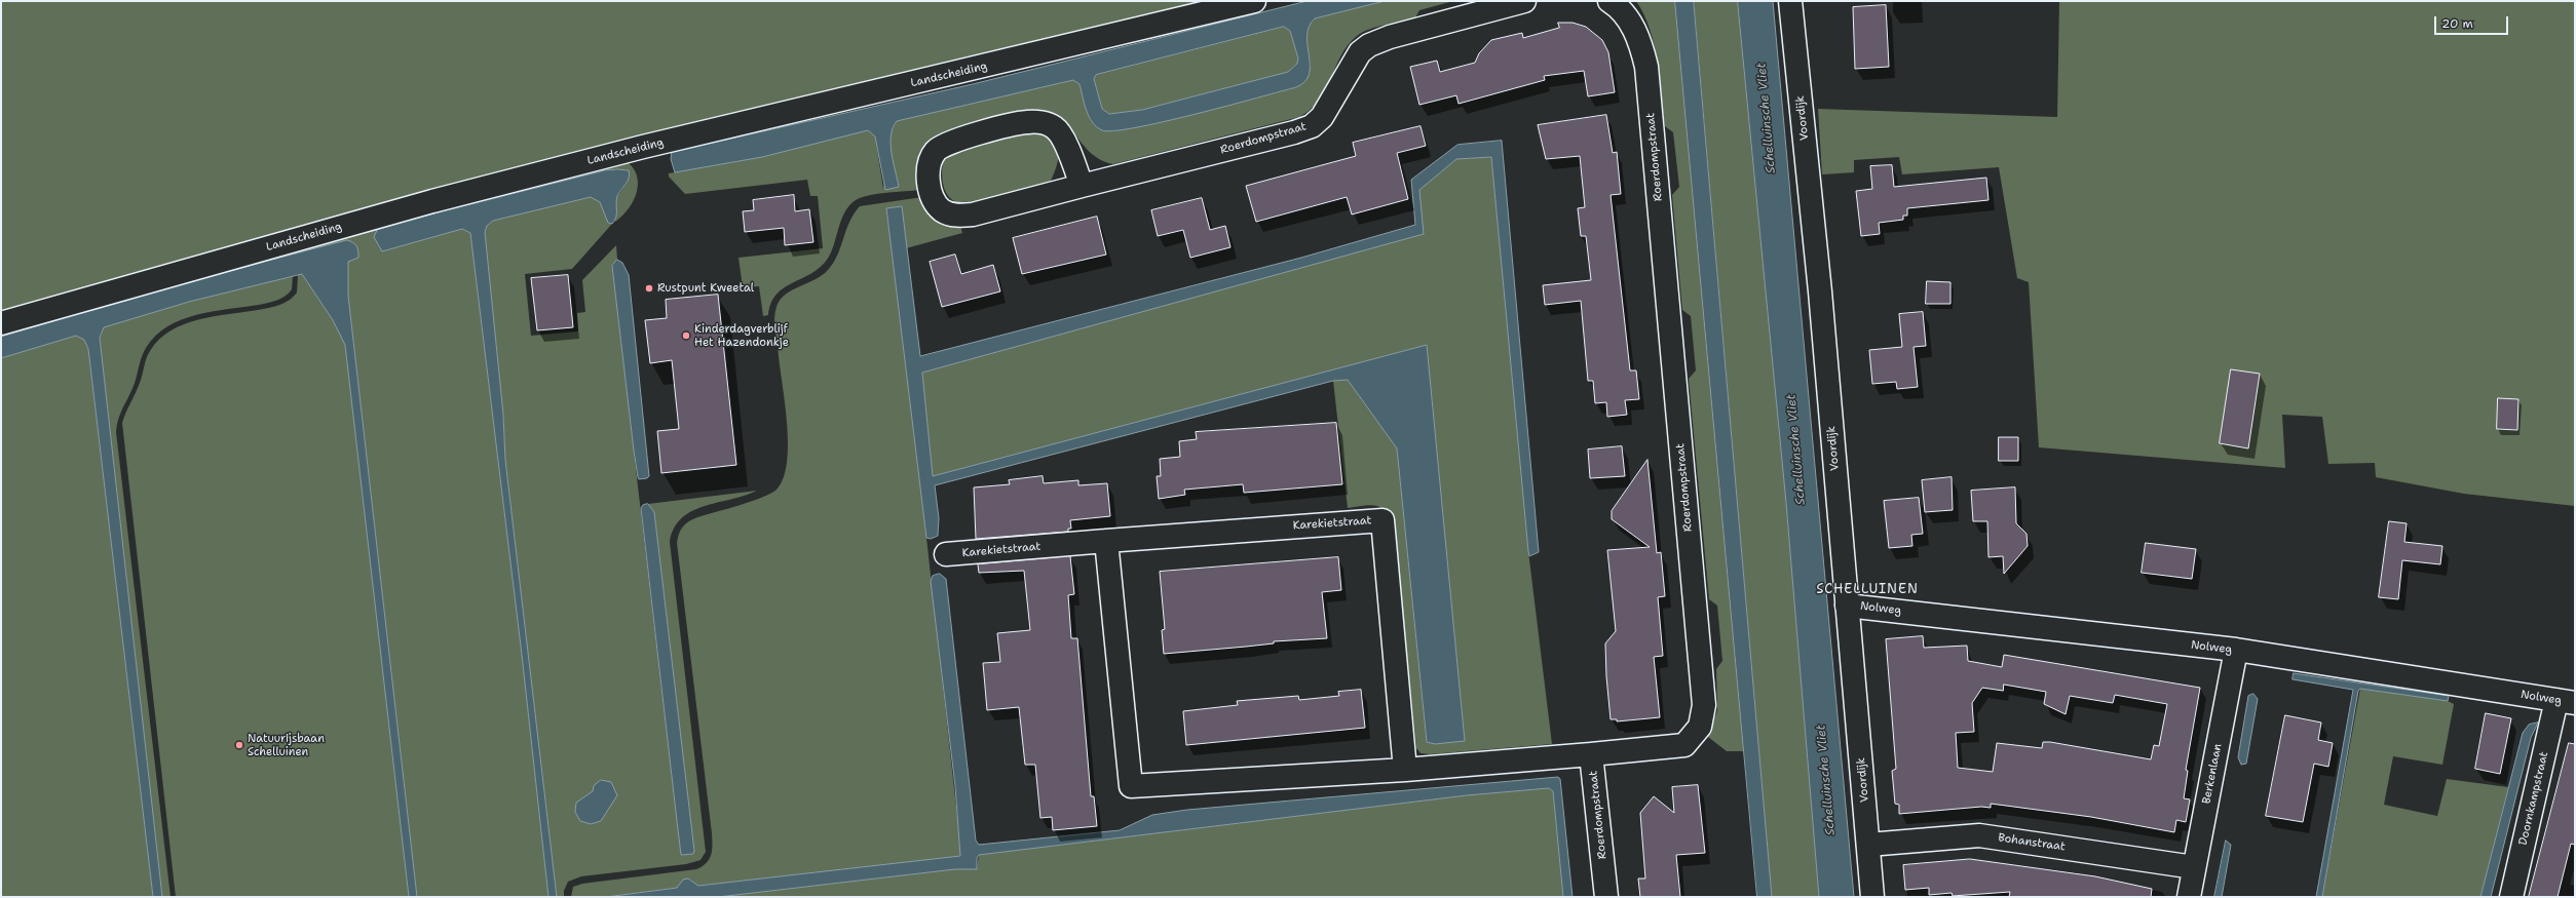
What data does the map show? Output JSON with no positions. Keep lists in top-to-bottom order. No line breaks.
{"streets":{"street":["Landscheiding","Voordijk","Roerdompstraat","Karekietstraat","Nolweg","Berkenlaan","Doornkampstraat","Bohanstraat"]},"crossings":[["Voordijk","Nolweg"],["Voordijk","Bohanstraat"],["Nolweg","Berkenlaan"],["Nolweg","Doornkampstraat"],["Berkenlaan","Bohanstraat"]],"districts":["SCHELLUINEN"],"water":["Schelluinsche Vliet"],"places":["Rustpunt Kweetal","Kinderdagverblijf Het Hazendonkje","Natuurijsbaan Schelluinen"],"scale_bar":"20 m"}
